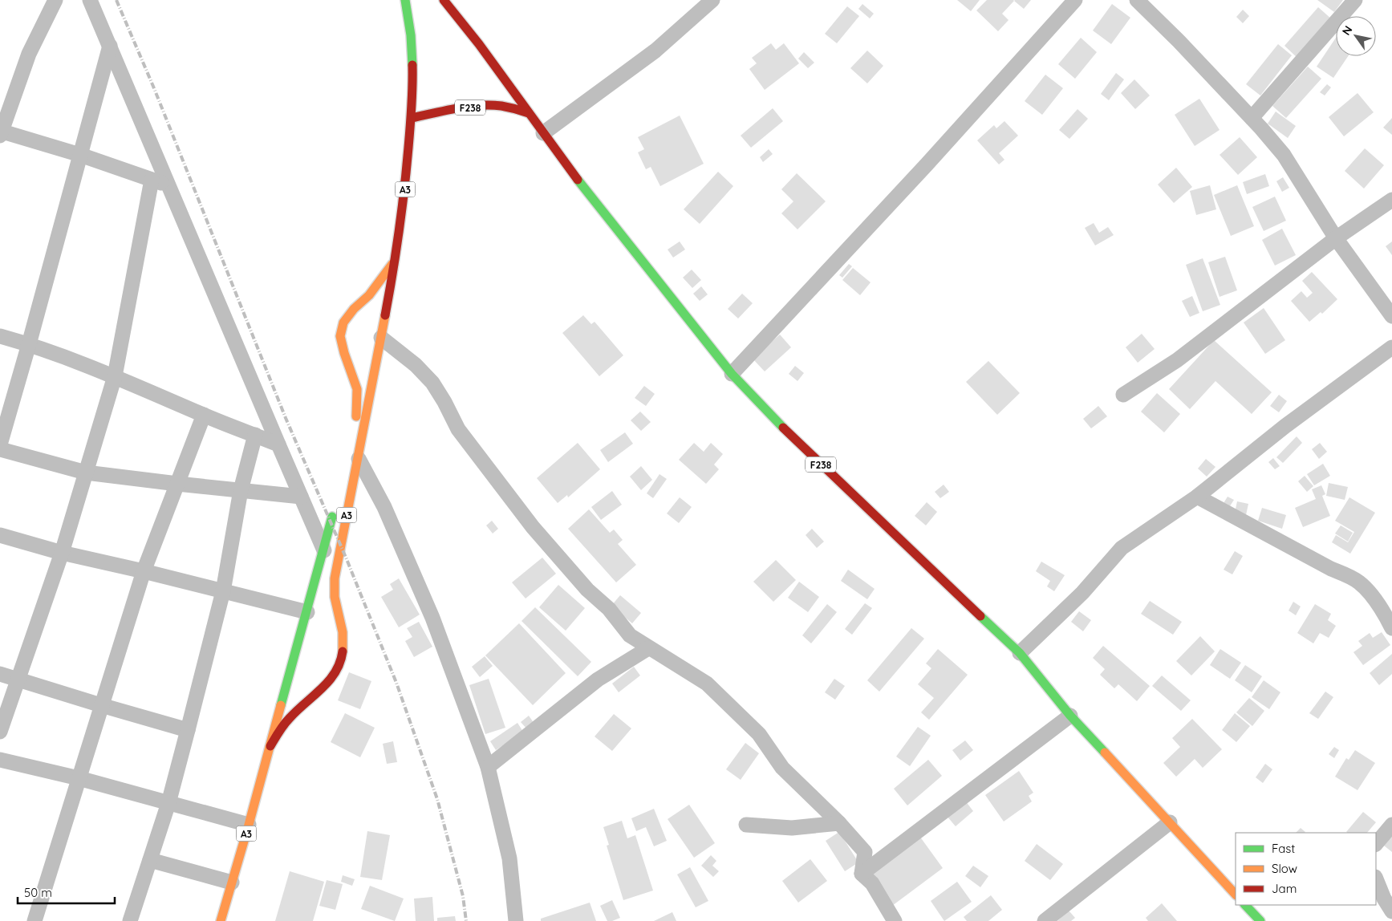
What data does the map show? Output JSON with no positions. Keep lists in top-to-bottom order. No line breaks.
{"streets":{"main road":["F238","A3"]},"crossings":[["F238","A3"]],"legend":["Fast","Slow","Jam"],"scale_bar":"50 m","north":"top left"}
